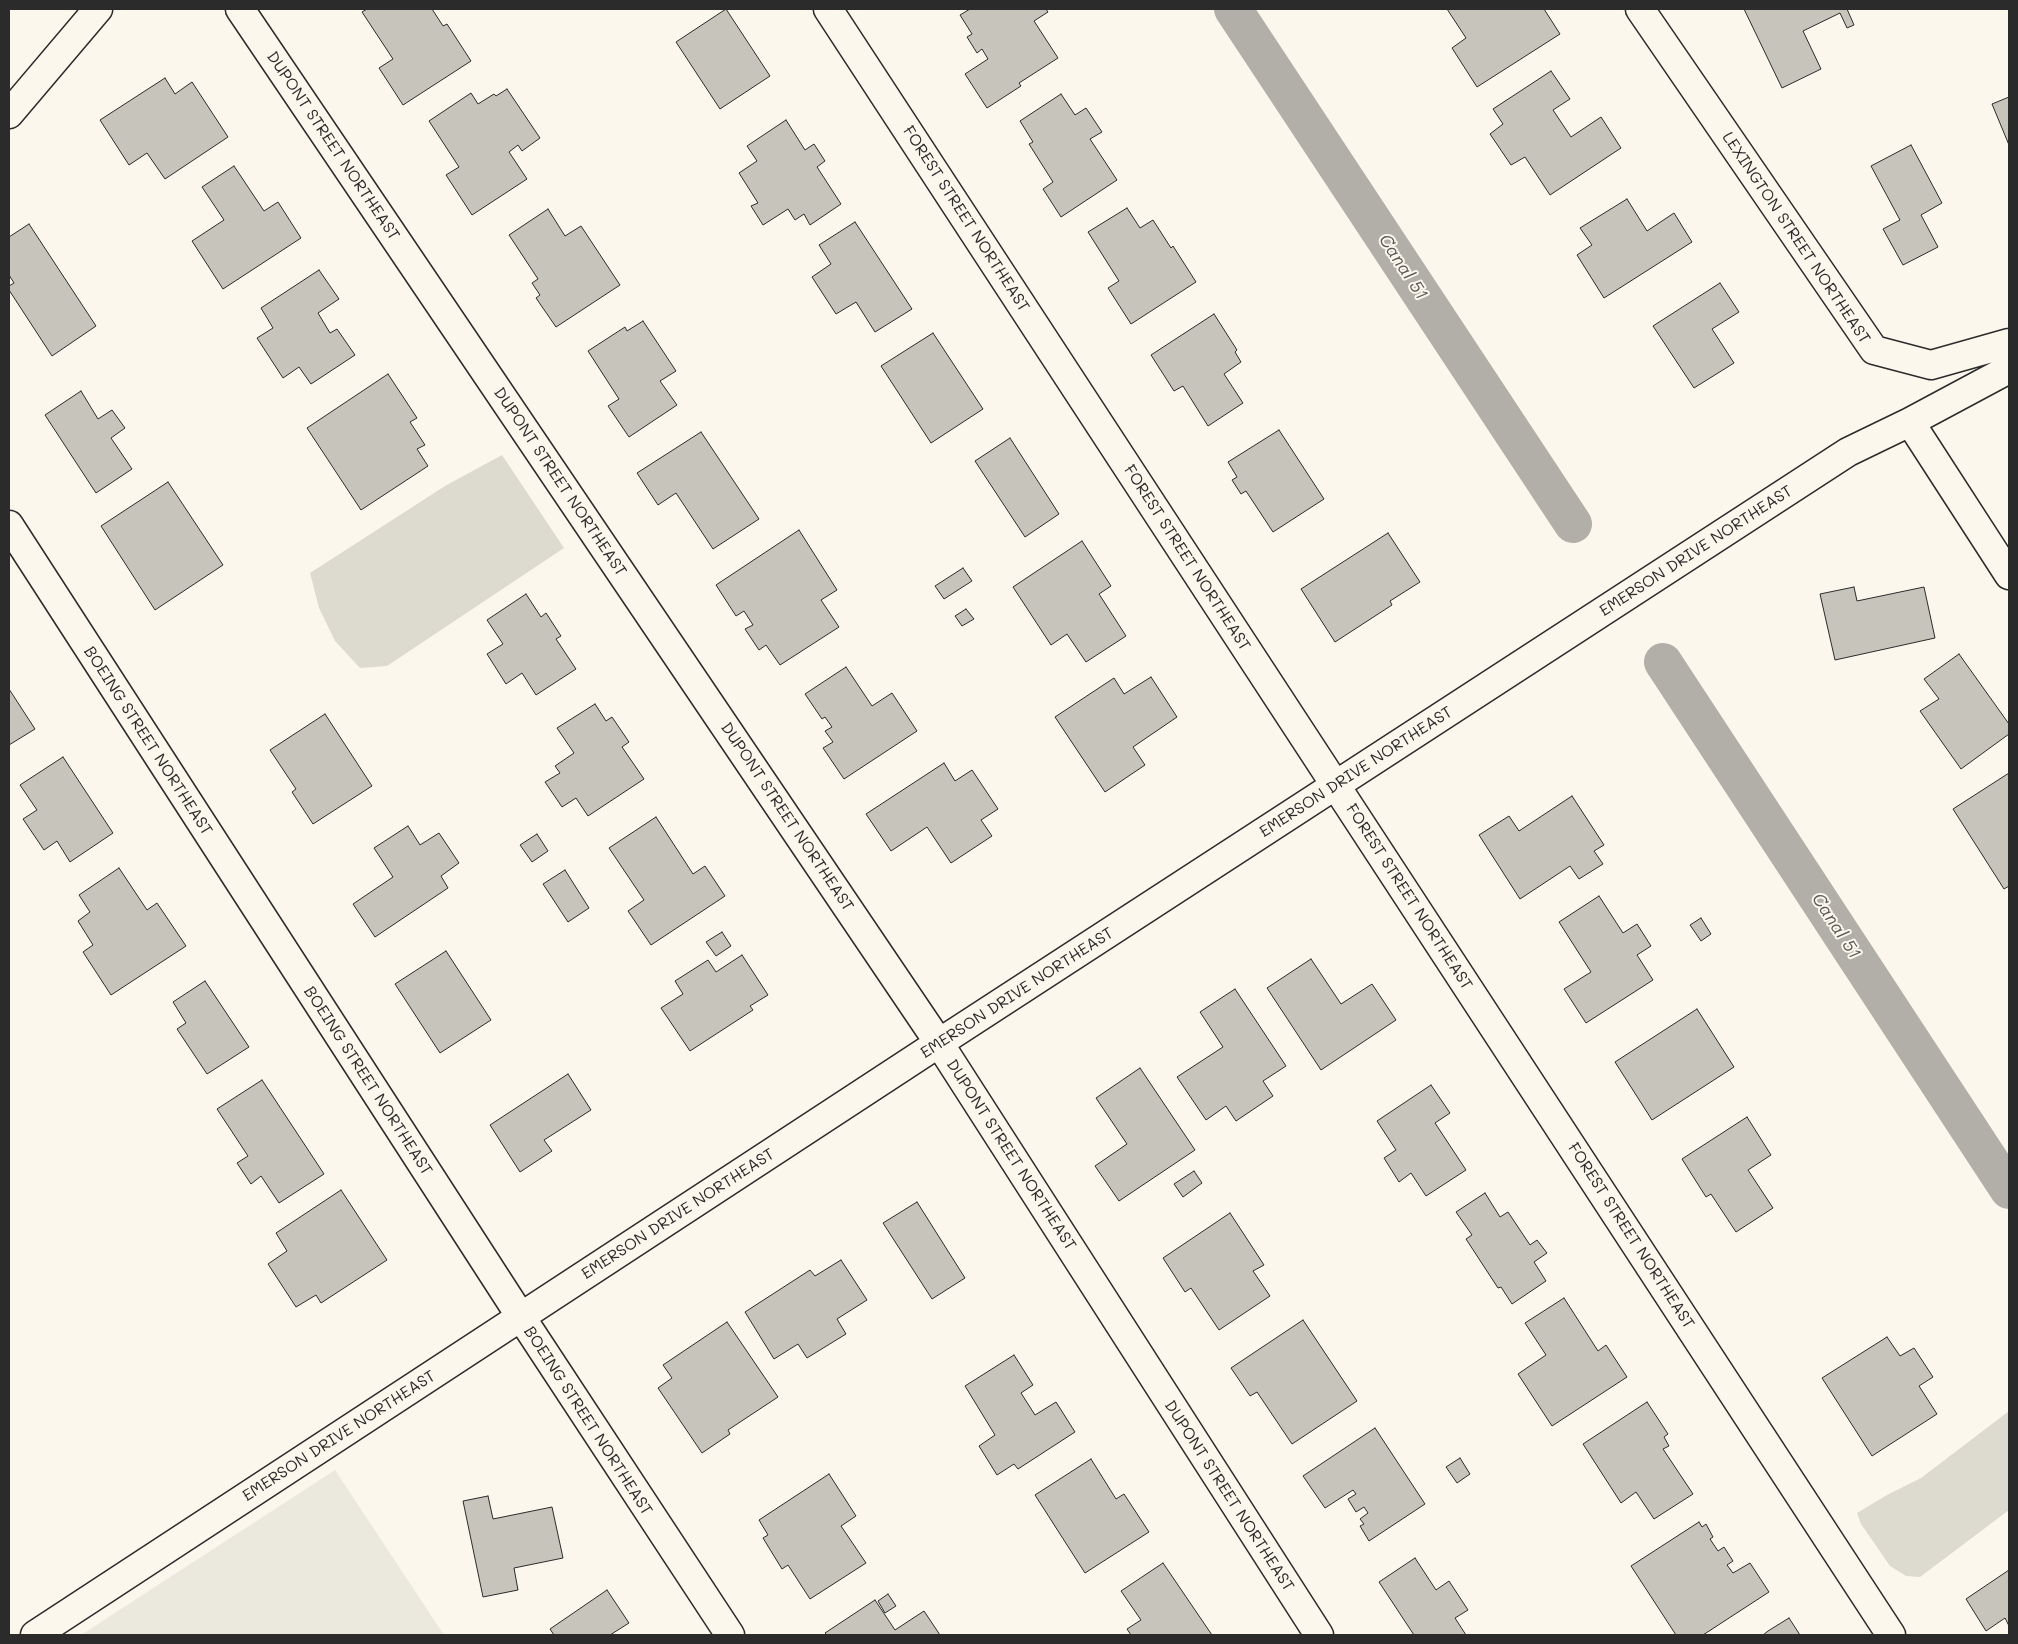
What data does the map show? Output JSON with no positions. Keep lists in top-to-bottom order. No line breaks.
{"streets":{"street":["DUPONT STREET NORTHEAST","FOREST STREET NORTHEAST","LEXINGTON STREET NORTHEAST","EMERSON DRIVE NORTHEAST","BOEING STREET NORTHEAST"]},"crossings":[["DUPONT STREET NORTHEAST","EMERSON DRIVE NORTHEAST"],["FOREST STREET NORTHEAST","EMERSON DRIVE NORTHEAST"],["EMERSON DRIVE NORTHEAST","BOEING STREET NORTHEAST"]],"water":["Canal 51"]}
